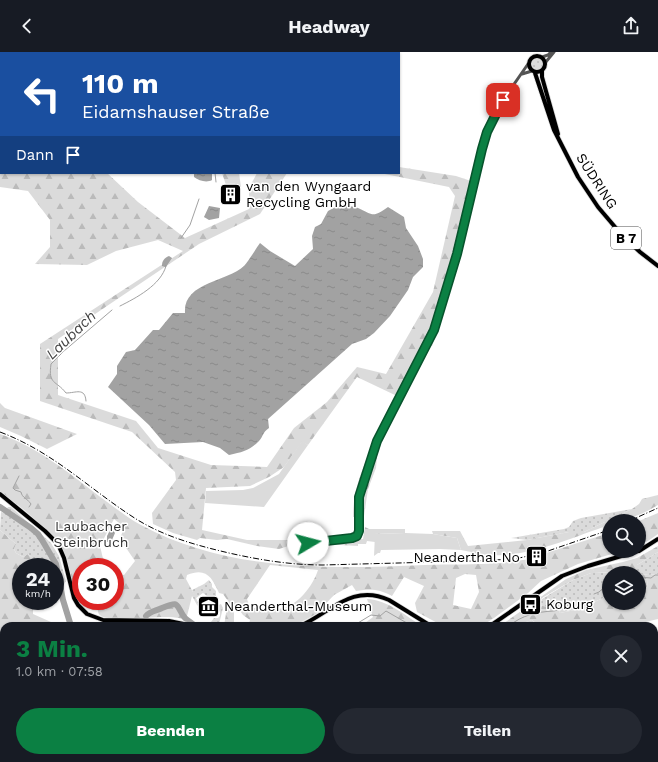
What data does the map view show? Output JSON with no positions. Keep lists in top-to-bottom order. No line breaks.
{"streets":{"main road":["SÜDRING","B 7"]},"water":["Laubach"],"parks":["Laubacher Steinbruch"],"places":{"building":["van den Wyngaard Recycling GmbH","Neanderthal No"],"bus stop":["Koburg"],"museum":["Neanderthal-Museum"]},"page":{"header":"Headway","turn":["110 m","Eidamshauser Straße"],"then":"Dann","speed":"24 km/h","limit":"30","heading":["3 Min.","1.0 km · 07:58"],"buttons":["Beenden","Teilen"]}}
